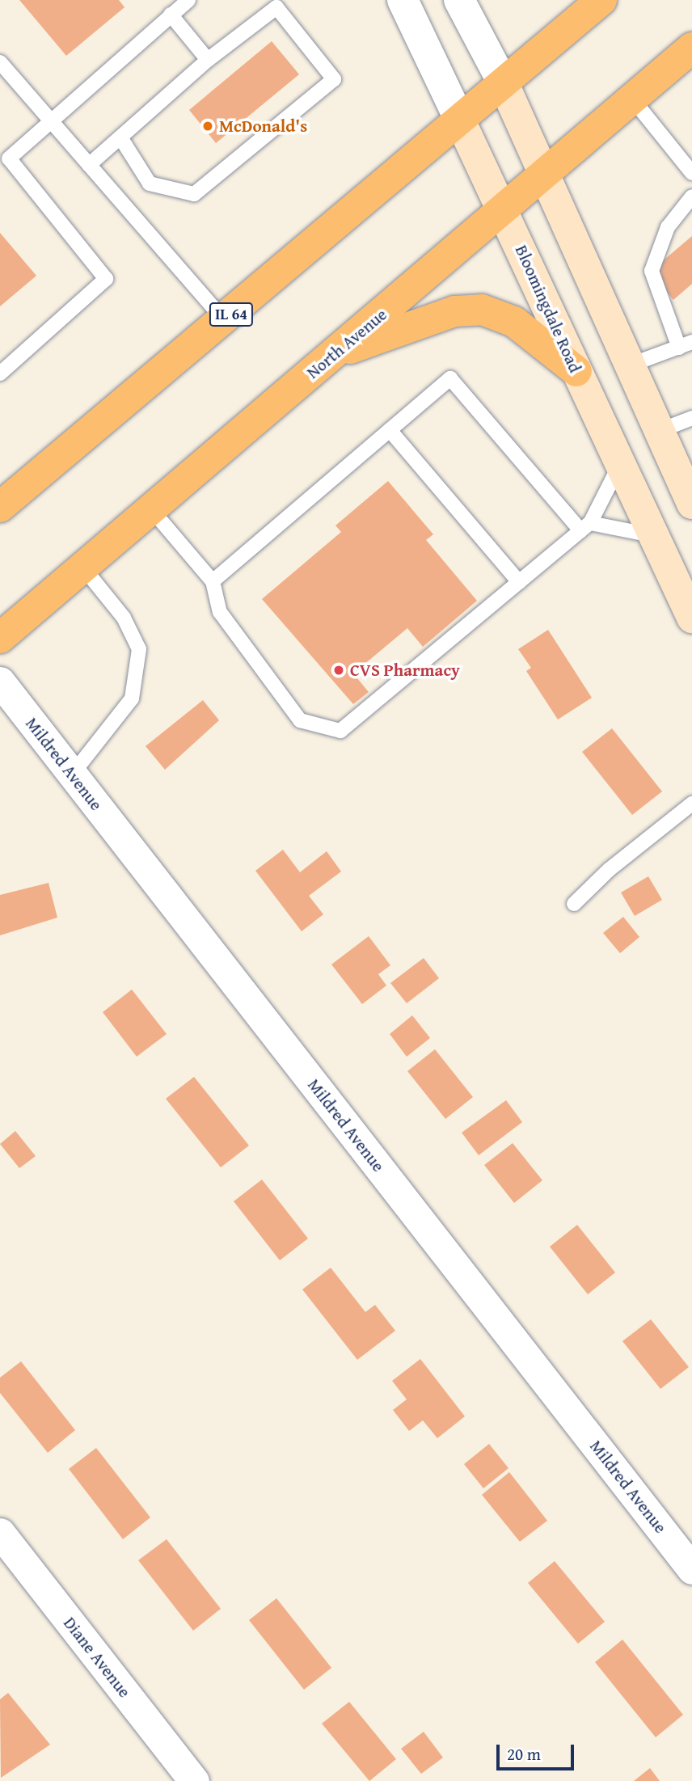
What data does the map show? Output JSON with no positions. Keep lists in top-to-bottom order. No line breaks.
{"streets":{"main road":["Bloomingdale Road","IL 64","North Avenue"],"street":["Mildred Avenue","Diane Avenue"]},"crossings":[["Bloomingdale Road","IL 64"],["Bloomingdale Road","North Avenue"]],"places":["McDonald's","CVS Pharmacy"],"scale_bar":"20 m"}
